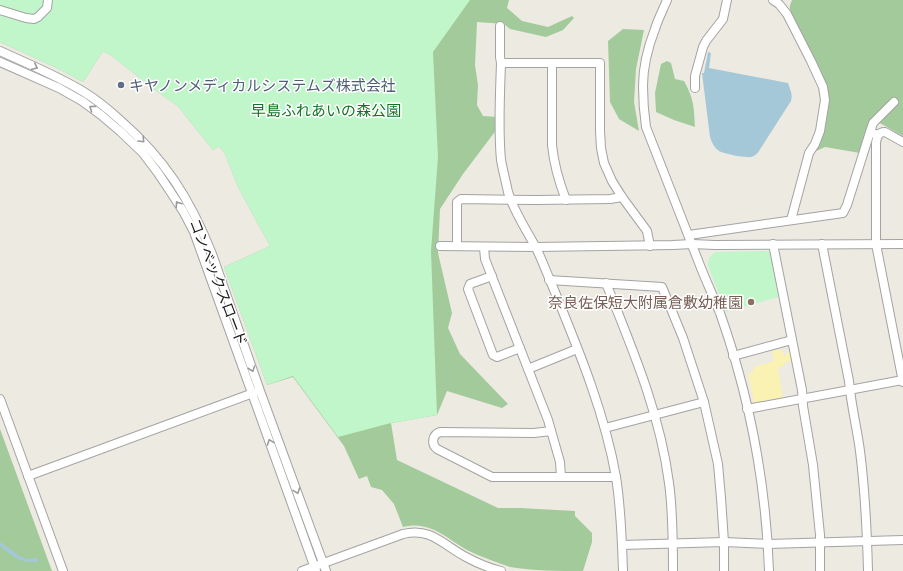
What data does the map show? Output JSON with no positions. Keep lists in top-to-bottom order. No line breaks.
{"streets":{"street":["コンベックスロード"]},"parks":["早島ふれあいの森公園"],"places":["キヤノンメディカルシステムズ株式会社","奈良佐保短大附属倉敷幼稚園"]}
